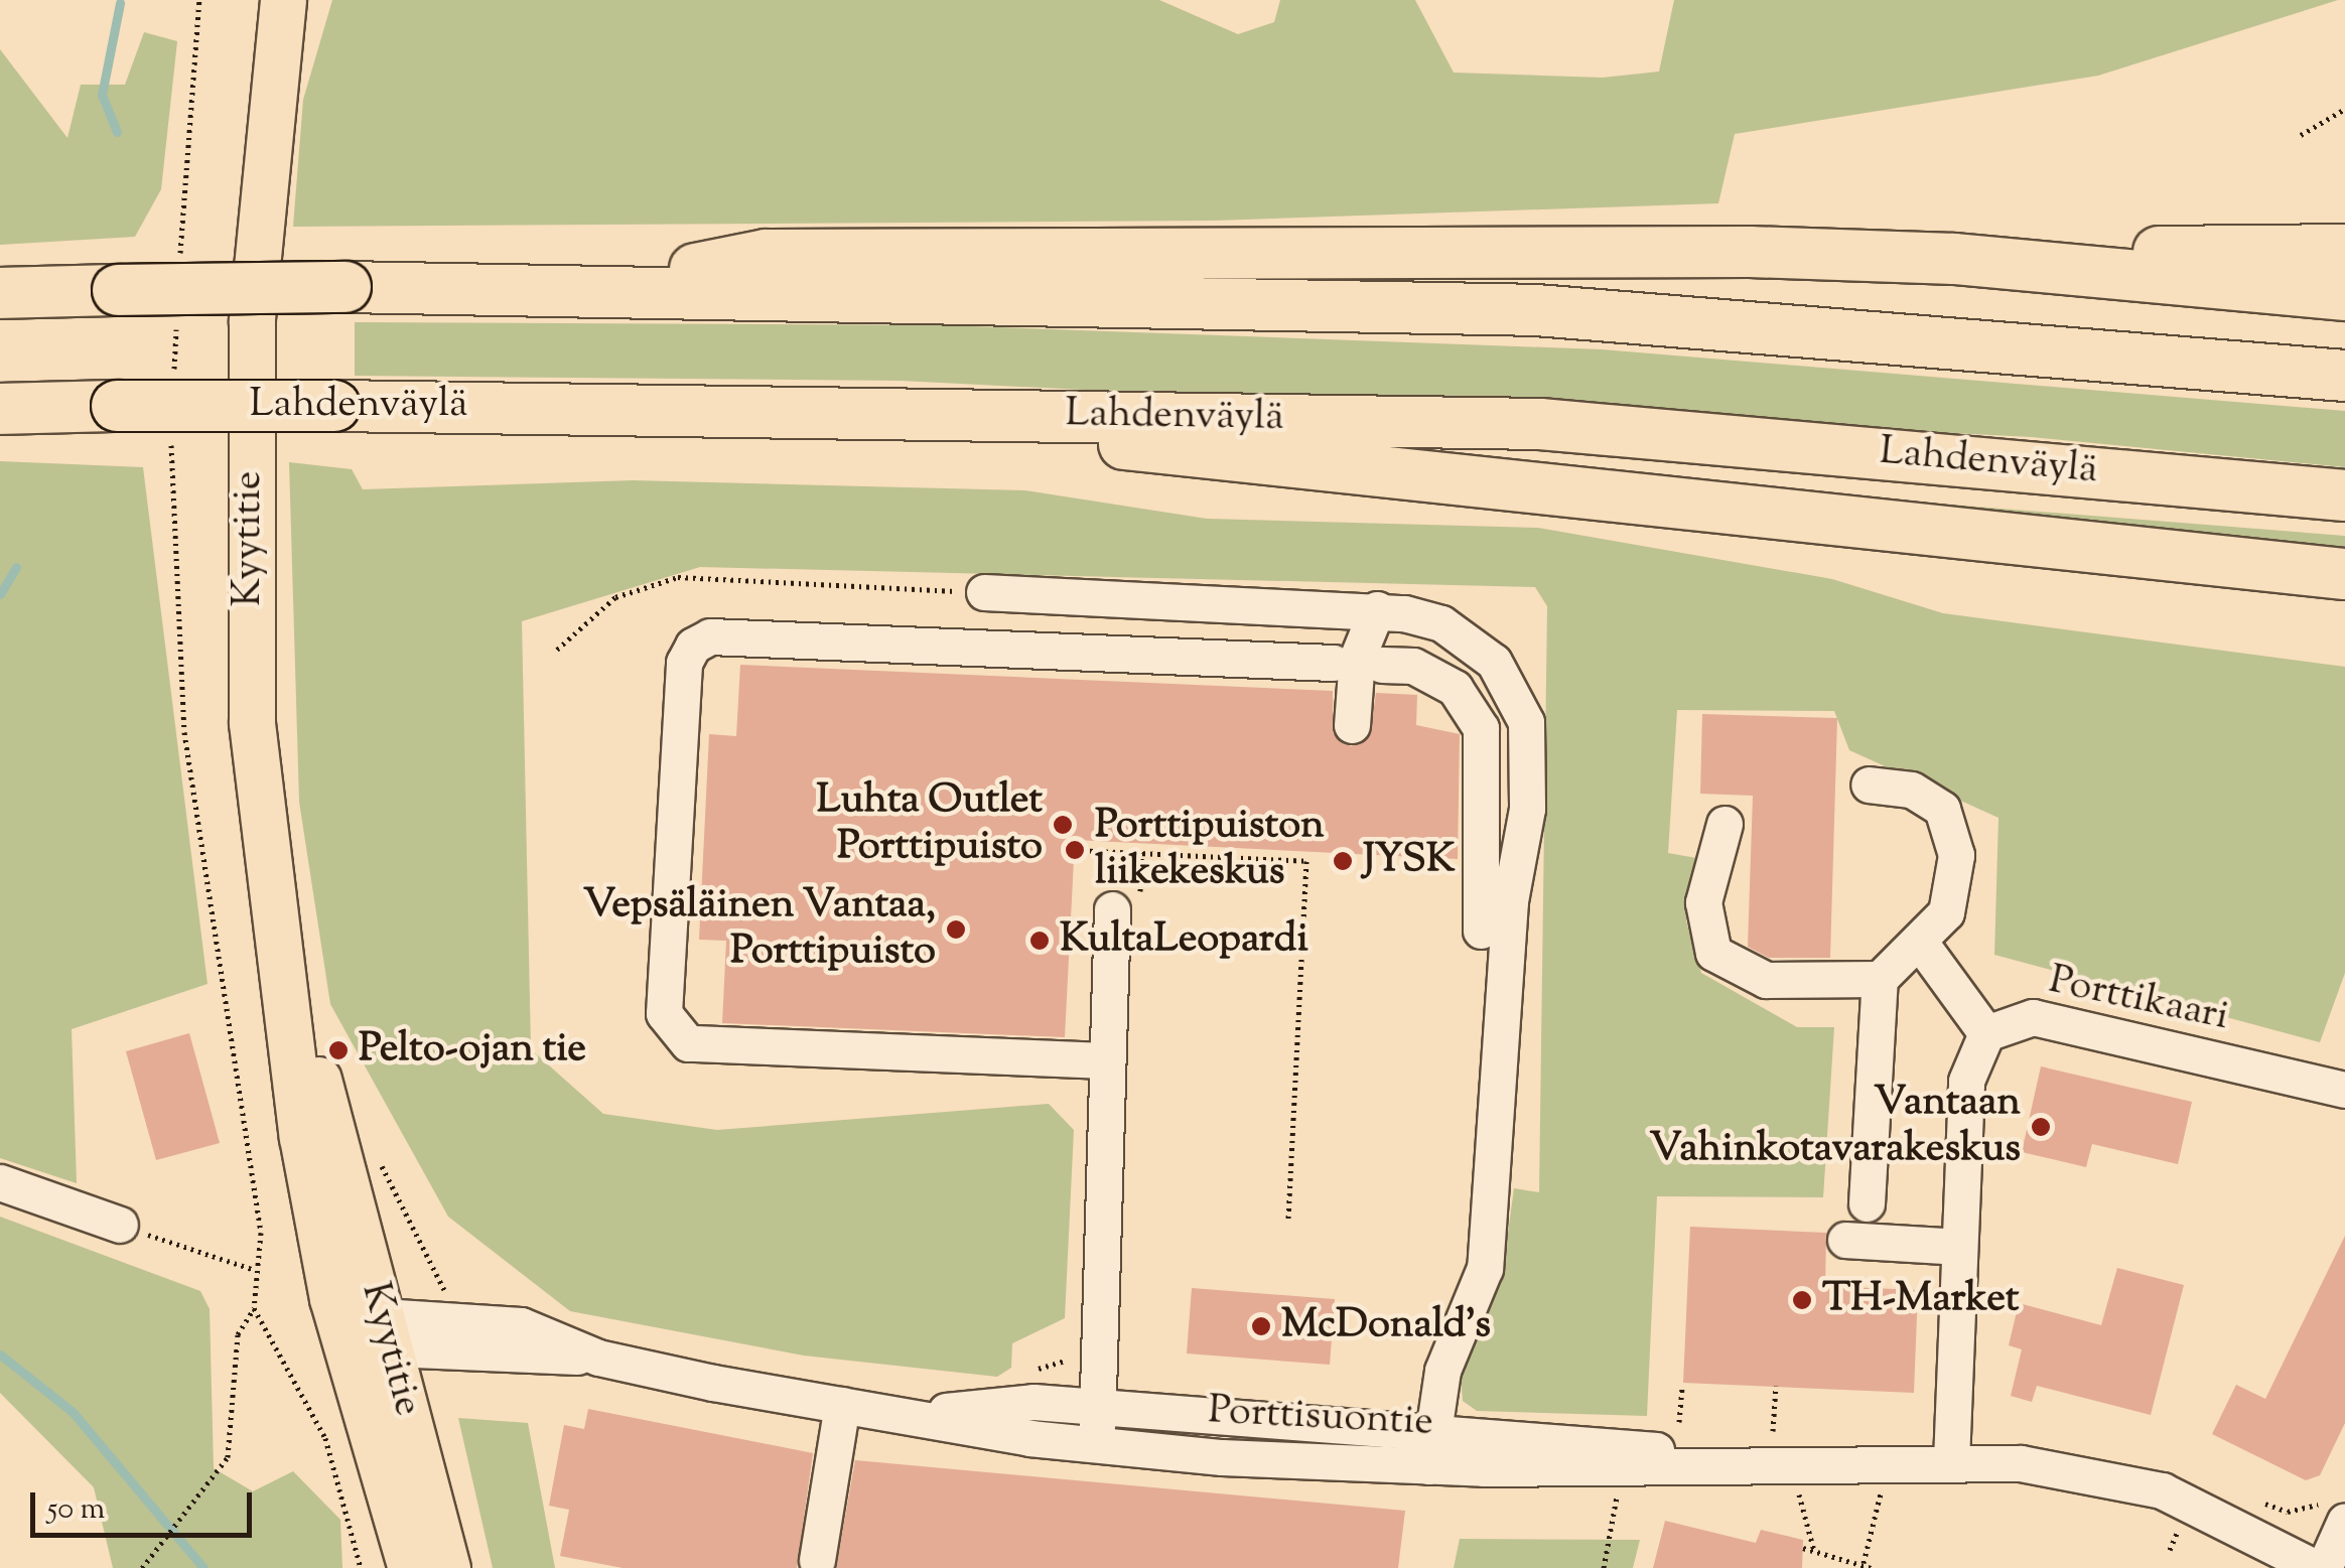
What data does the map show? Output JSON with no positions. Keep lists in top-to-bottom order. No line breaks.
{"streets":{"highway":["Lahdenväylä"],"main road":["Kyytitie"],"street":["Porttikaari","Porttisuontie"]},"crossings":[["Kyytitie","Porttisuontie"]],"places":["Luhta Outlet Porttipuisto","Porttipuiston liikekeskus","JYSK","Vepsäläinen Vantaa, Porttipuisto","KultaLeopardi","Pelto-ojan tie","Vantaan Vahinkotavarakeskus","TH-Market","McDonald's"],"scale_bar":"50 m"}
